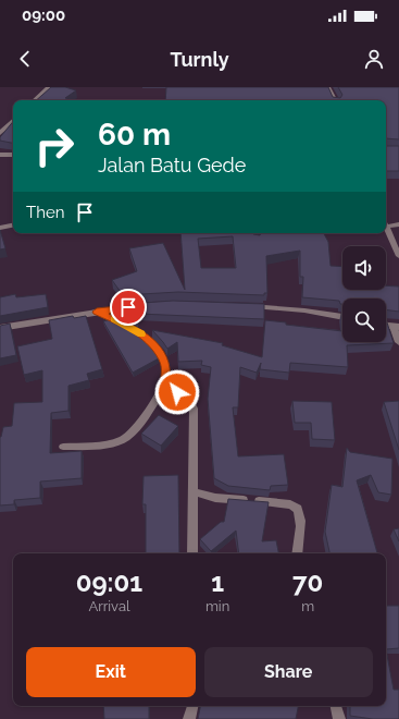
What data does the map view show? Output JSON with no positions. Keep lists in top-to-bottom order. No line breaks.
{"page":{"status":"09:00","header":"Turnly","turn":["60 m","Jalan Batu Gede"],"then":"Then","eta":["09:01","Arrival","1","min","70","m"],"buttons":["Exit","Share"]}}
